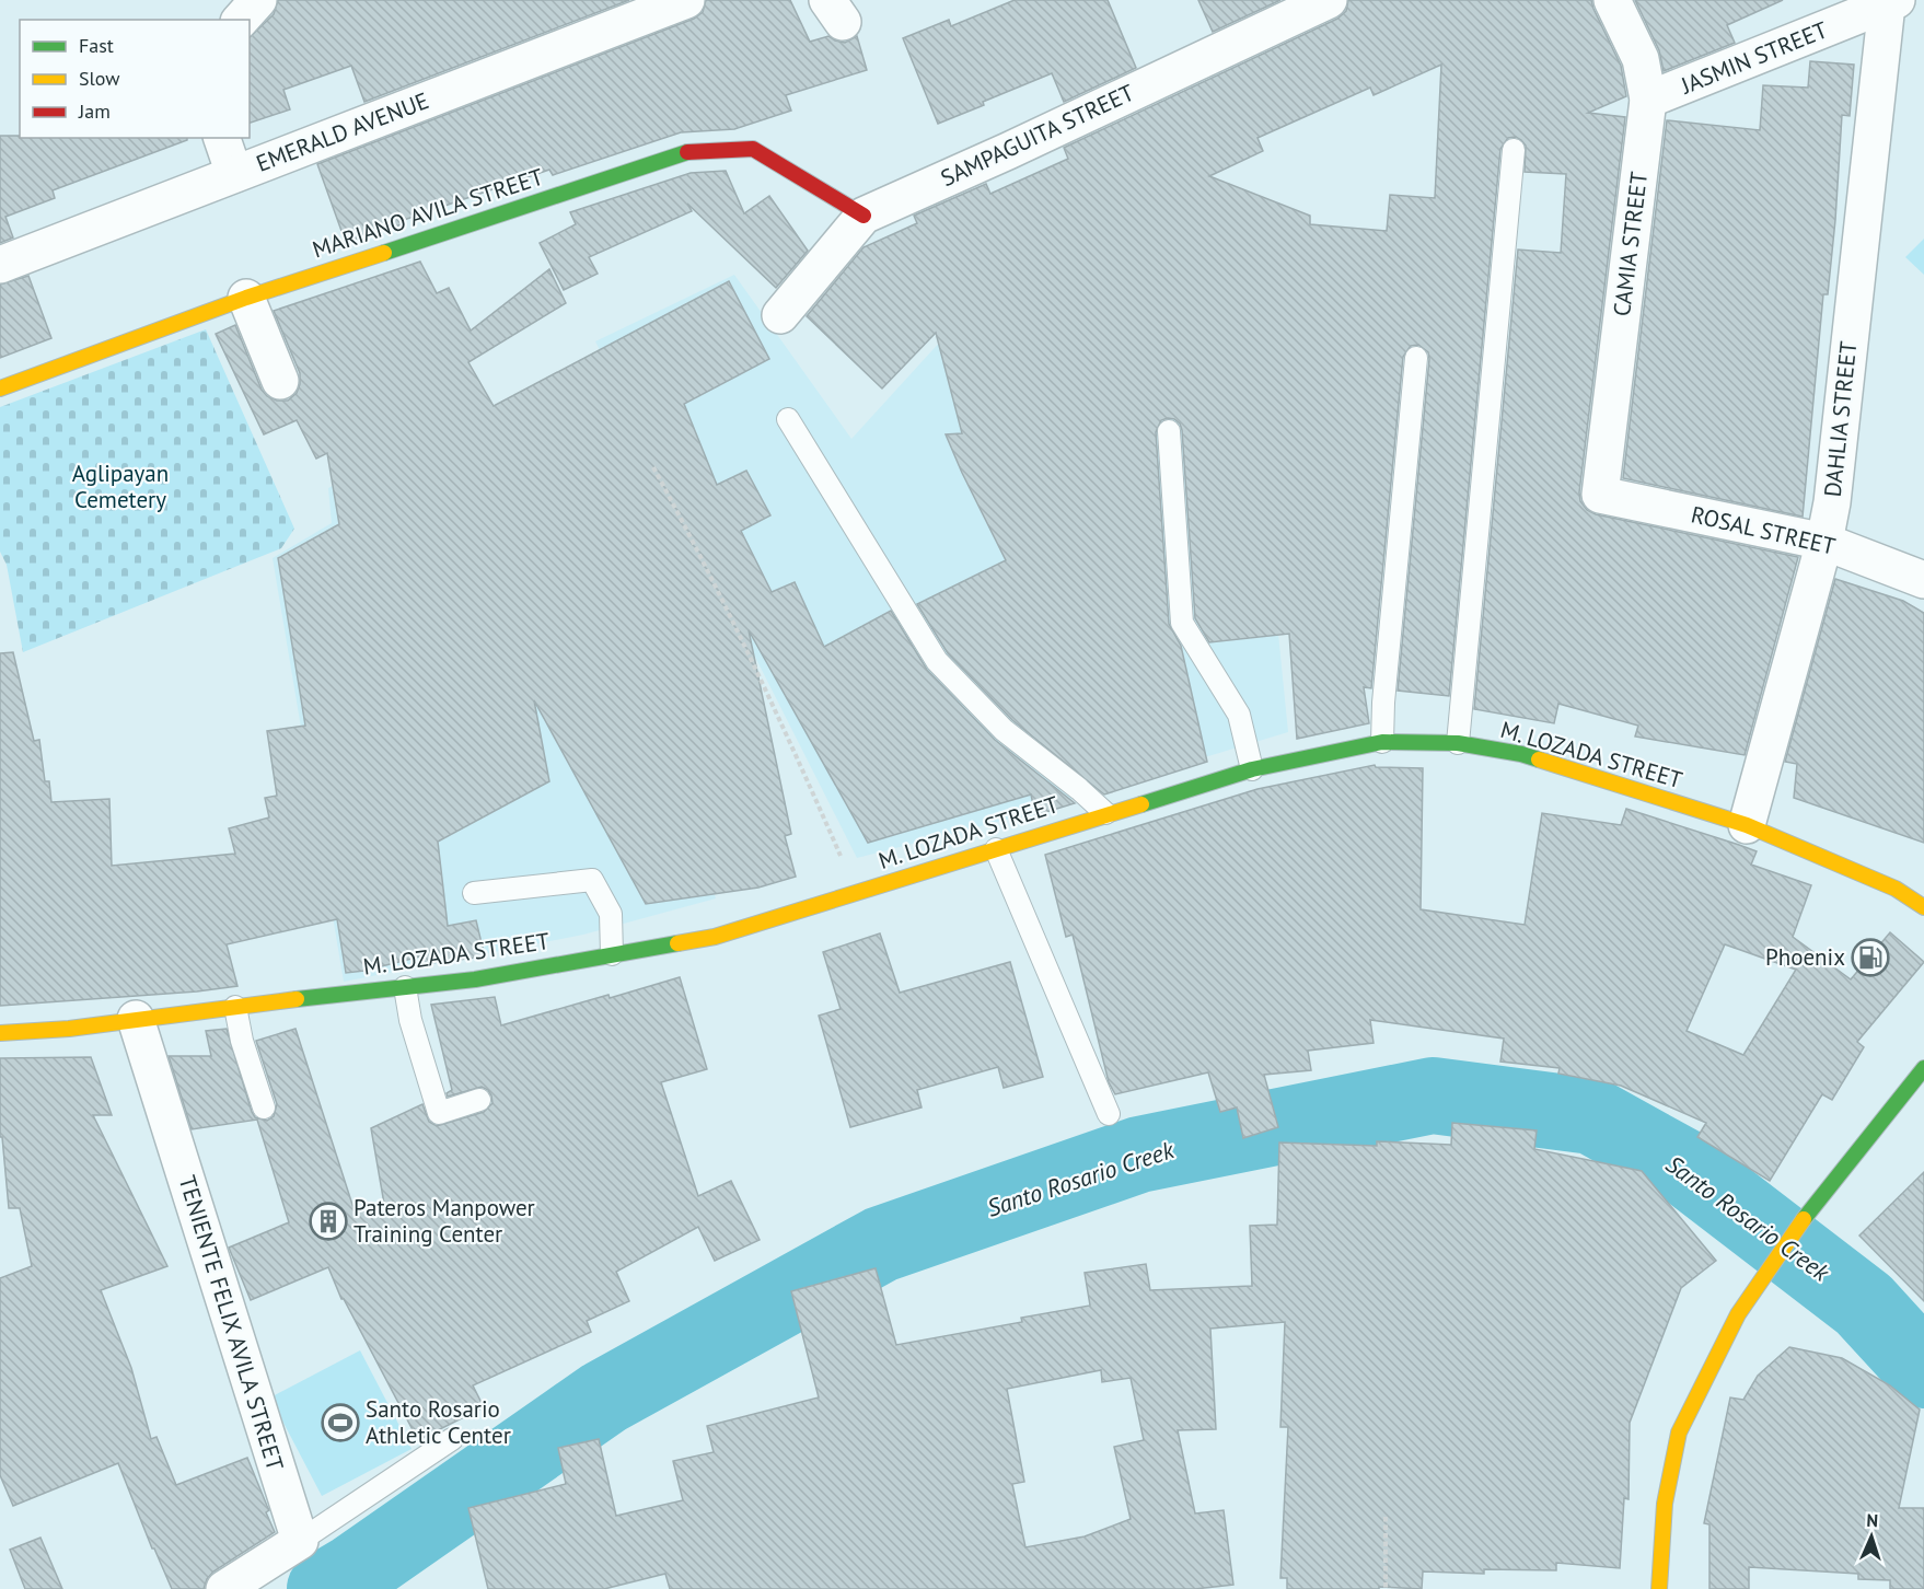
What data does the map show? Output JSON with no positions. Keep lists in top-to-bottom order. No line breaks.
{"streets":{"street":["JASMIN STREET","EMERALD AVENUE","SAMPAGUITA STREET","MARIANO AVILA STREET","CAMIA STREET","DAHLIA STREET","ROSAL STREET","M. LOZADA STREET","TENIENTE FELIX AVILA STREET"]},"crossings":[["JASMIN STREET","CAMIA STREET"],["JASMIN STREET","DAHLIA STREET"],["SAMPAGUITA STREET","MARIANO AVILA STREET"],["CAMIA STREET","ROSAL STREET"],["DAHLIA STREET","ROSAL STREET"],["DAHLIA STREET","M. LOZADA STREET"],["M. LOZADA STREET","TENIENTE FELIX AVILA STREET"]],"water":["Santo Rosario Creek"],"parks":["Aglipayan Cemetery"],"places":{"fuel station":["Phoenix"],"building":["Pateros Manpower Training Center"],"sports":["Santo Rosario Athletic Center"]},"legend":["Fast","Slow","Jam"],"north":"top"}
